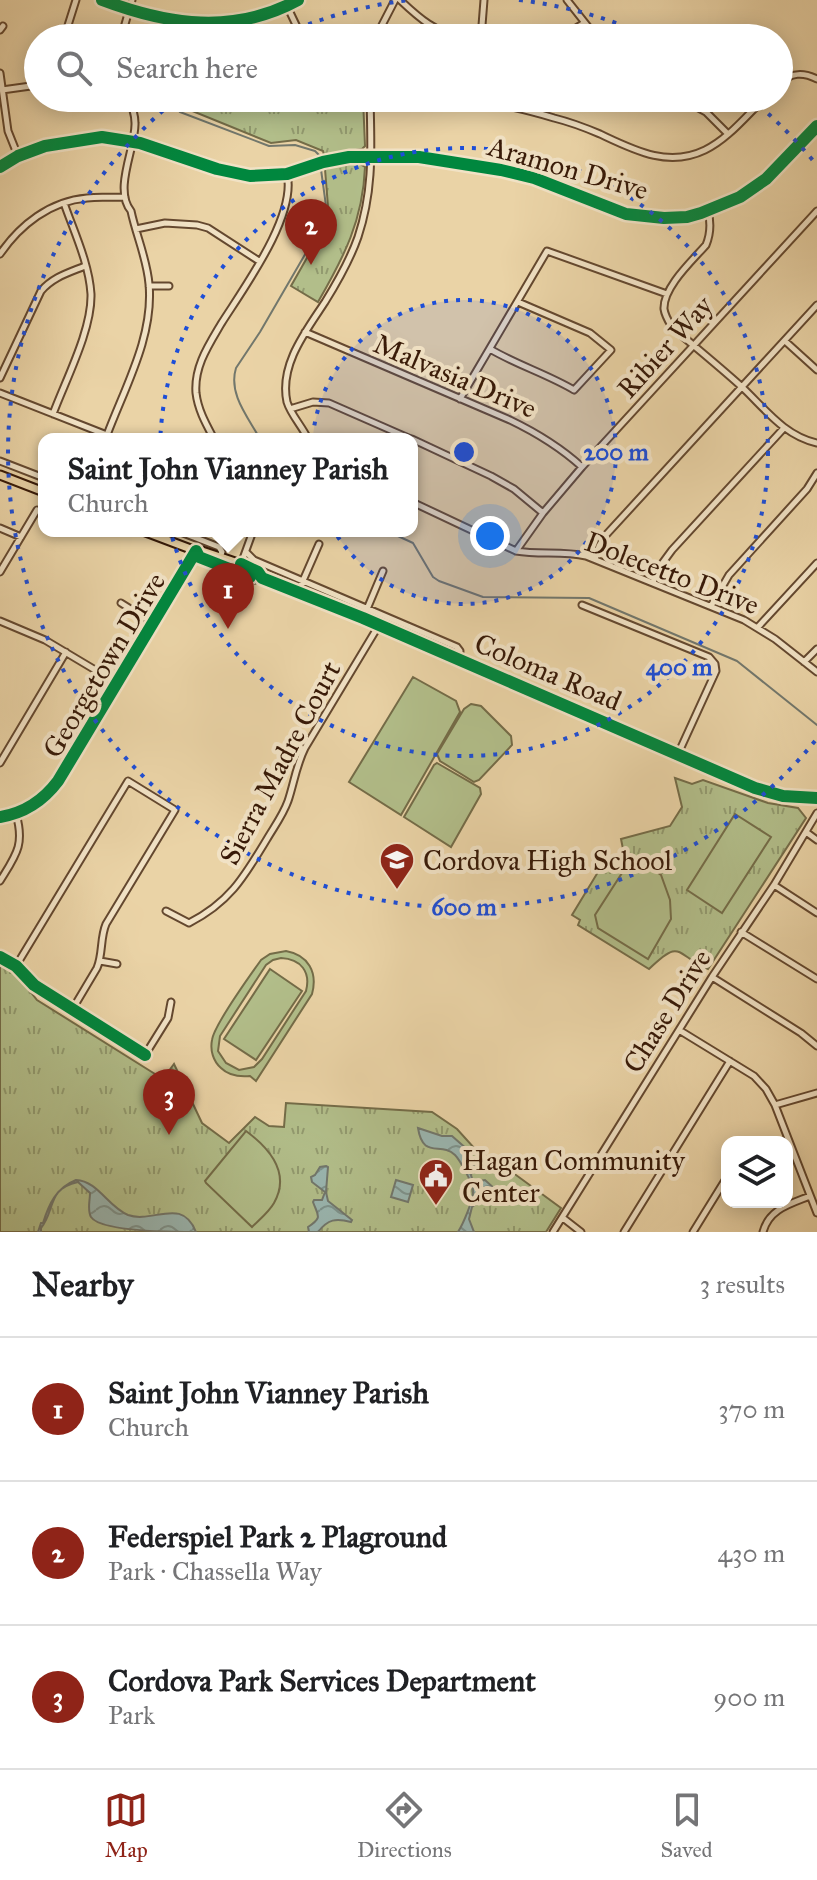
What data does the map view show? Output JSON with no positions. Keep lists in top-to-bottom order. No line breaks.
{"streets":{"main road":["Coloma Road"],"street":["Aramon Drive","Ribier Way","Malvasia Drive","Dolecetto Drive","Georgetown Drive","Sierra Madre Court","Chase Drive"]},"crossings":[["Ribier Way","Malvasia Drive"],["Ribier Way","Dolecetto Drive"],["Georgetown Drive","Coloma Road"],["Coloma Road","Sierra Madre Court"]],"places":{"school or university":["Cordova High School"],"public building":["Hagan Community Center"]},"page":{"search":"Search here","pins":["2","1","3"],"popup":["Saint John Vianney Parish","Church"],"heading":["Nearby","3 results"],"list":[{"mark":"1","name":"Saint John Vianney Parish","note":"Church","value":"370 m"},{"mark":"2","name":"Federspiel Park 2 Plaground","note":"Park · Chassella Way","value":"430 m"},{"mark":"3","name":"Cordova Park Services Department","note":"Park","value":"900 m"}],"nav":["Map","Directions","Saved"]},"rings":["200 m","400 m","600 m"]}
